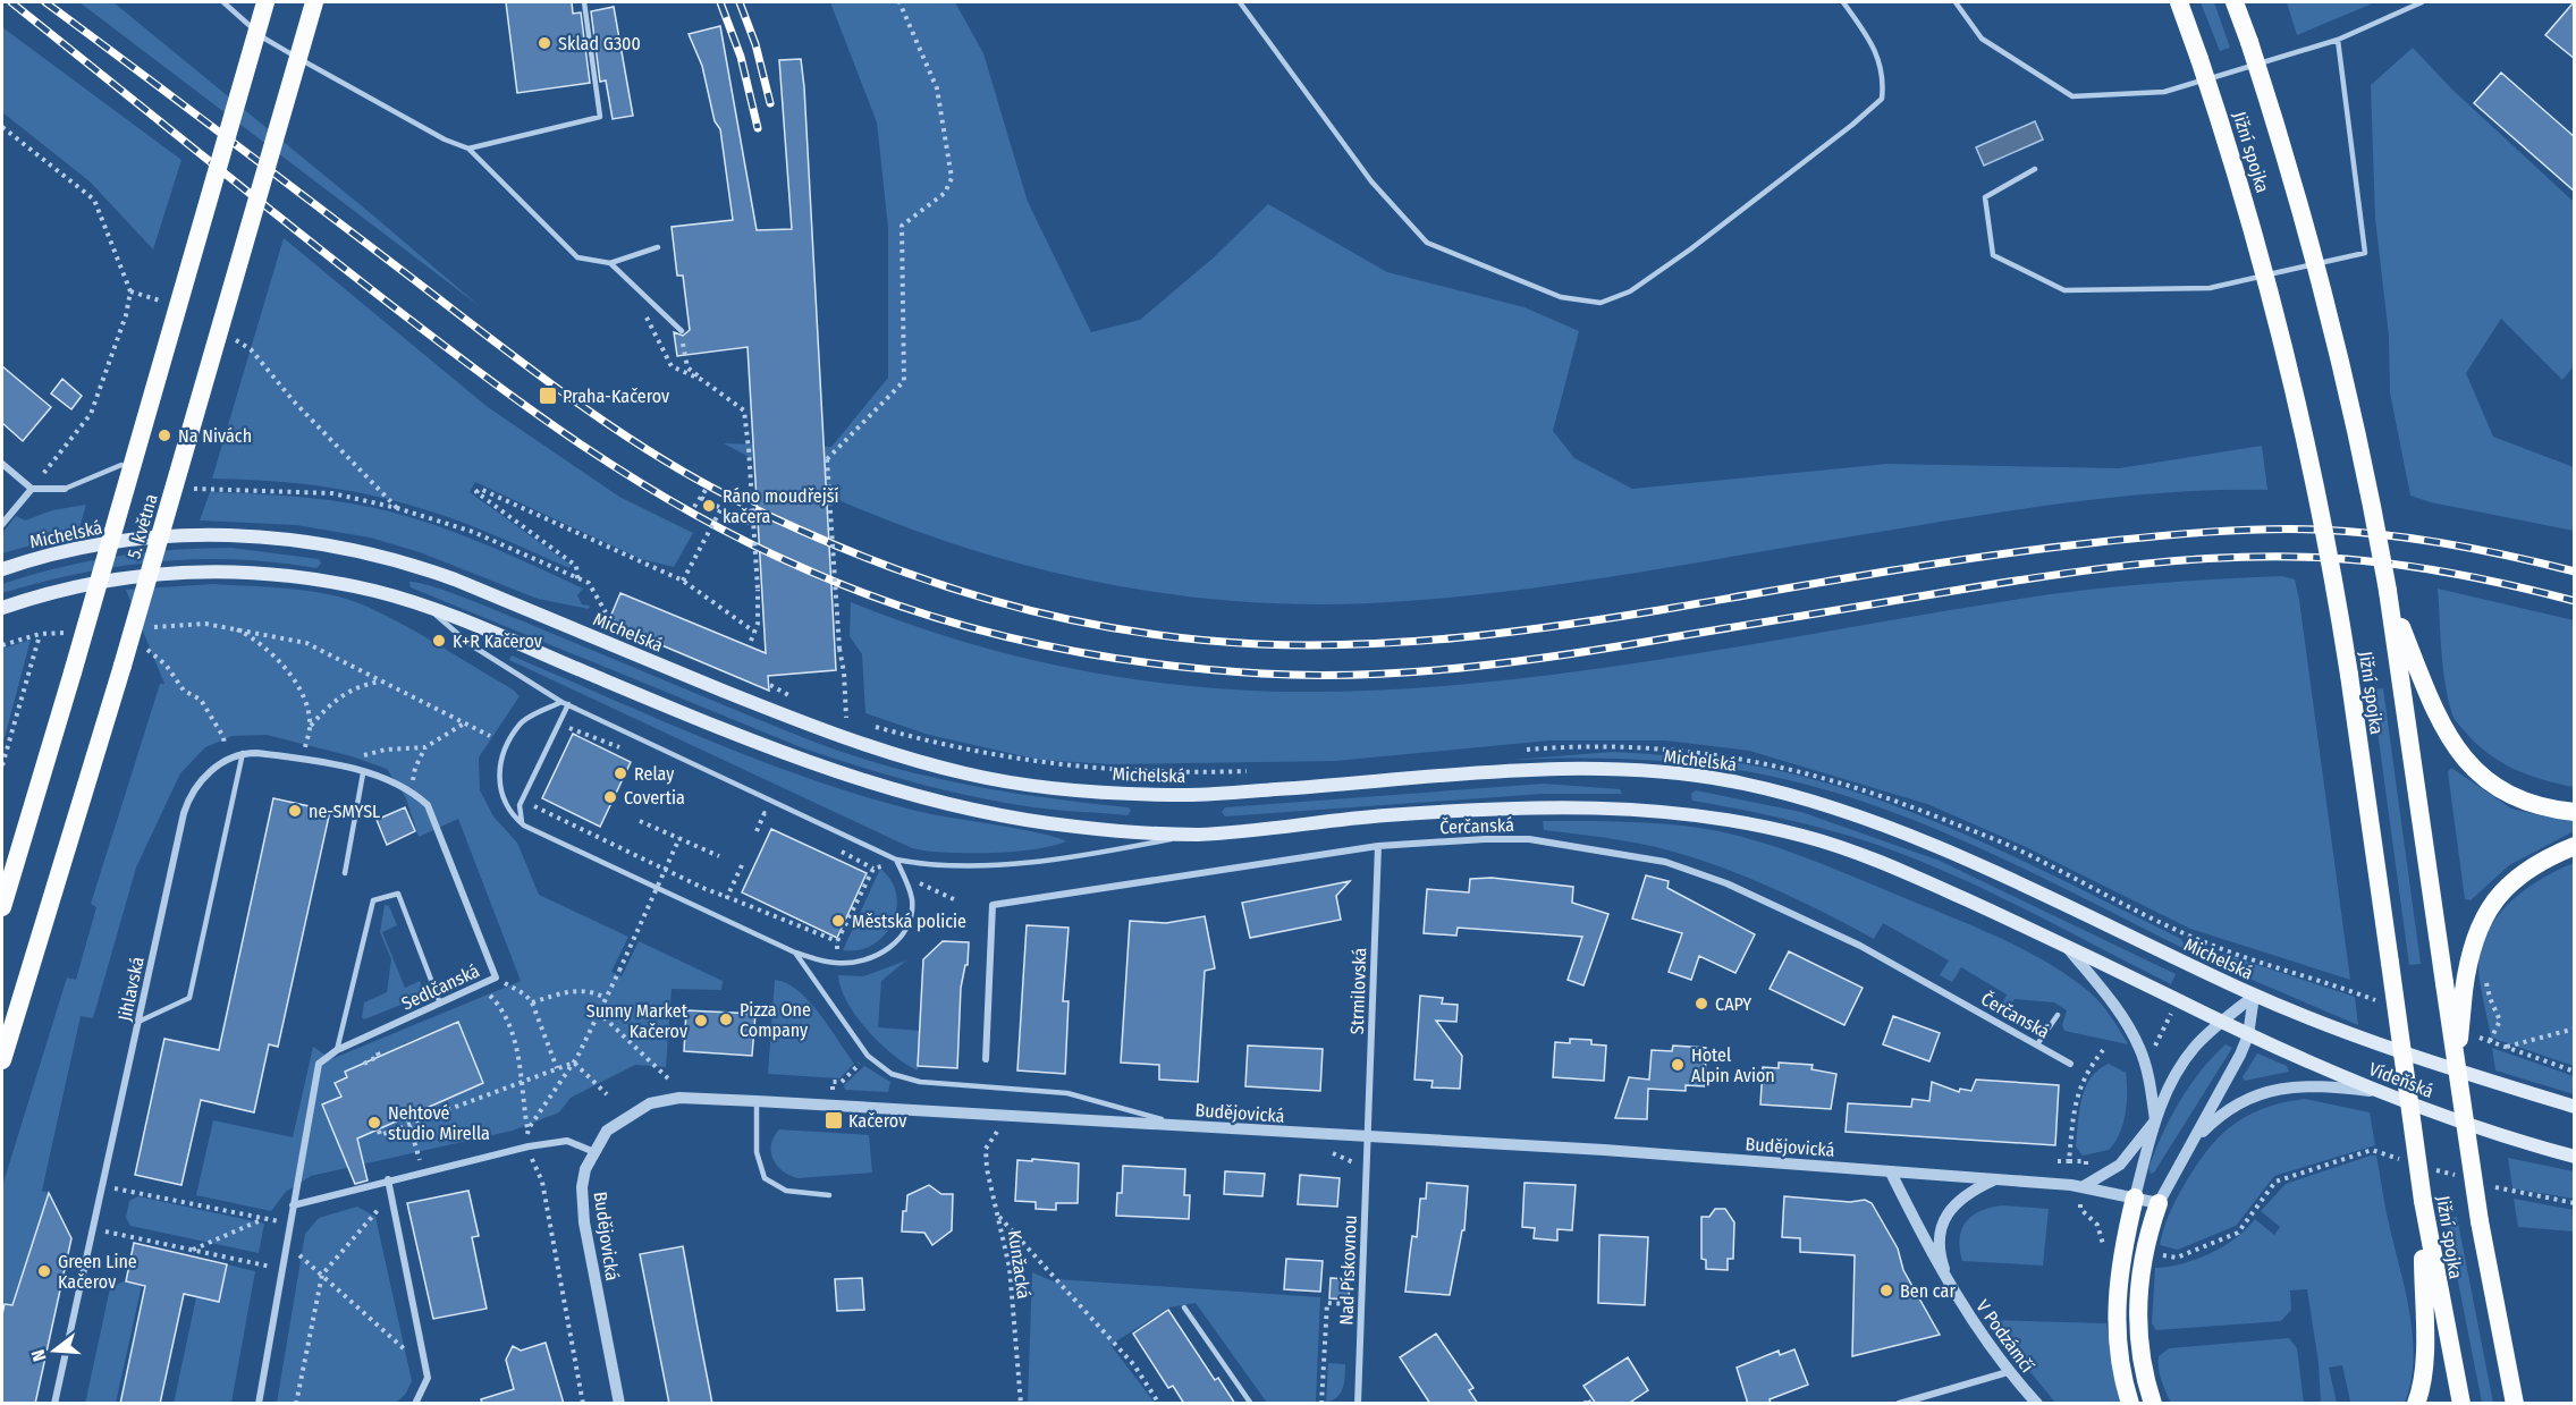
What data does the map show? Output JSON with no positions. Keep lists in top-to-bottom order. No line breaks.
{"streets":{"highway":["Jižní spojka","5. května"],"main road":["Michelská","Vídeňská"],"street":["Čerčanská","Sedlčanská","Jihlavská","Strmilovská","Budějovická","Nad Pískovnou","V Podzámčí"],"path":["Kunžacká"]},"crossings":[["Michelská","Vídeňská"],["Čerčanská","Strmilovská"],["Sedlčanská","Jihlavská"],["Strmilovská","Budějovická"],["Strmilovská","Nad Pískovnou"],["Budějovická","Nad Pískovnou"],["Budějovická","V Podzámčí"]],"places":{"other":["Sklad G300","Na Nivách","Ráno moudřejší kačera","K+R Kačerov","Relay","Covertia","ne-SMYSL","Městská policie","CAPY","Pizza One Company","Sunny Market Kačerov","Hotel Alpin Avion","Nehtové studio Mirella","Green Line Kačerov","Ben car"],"transit":["Praha-Kačerov","Kačerov"]},"north":"left"}
